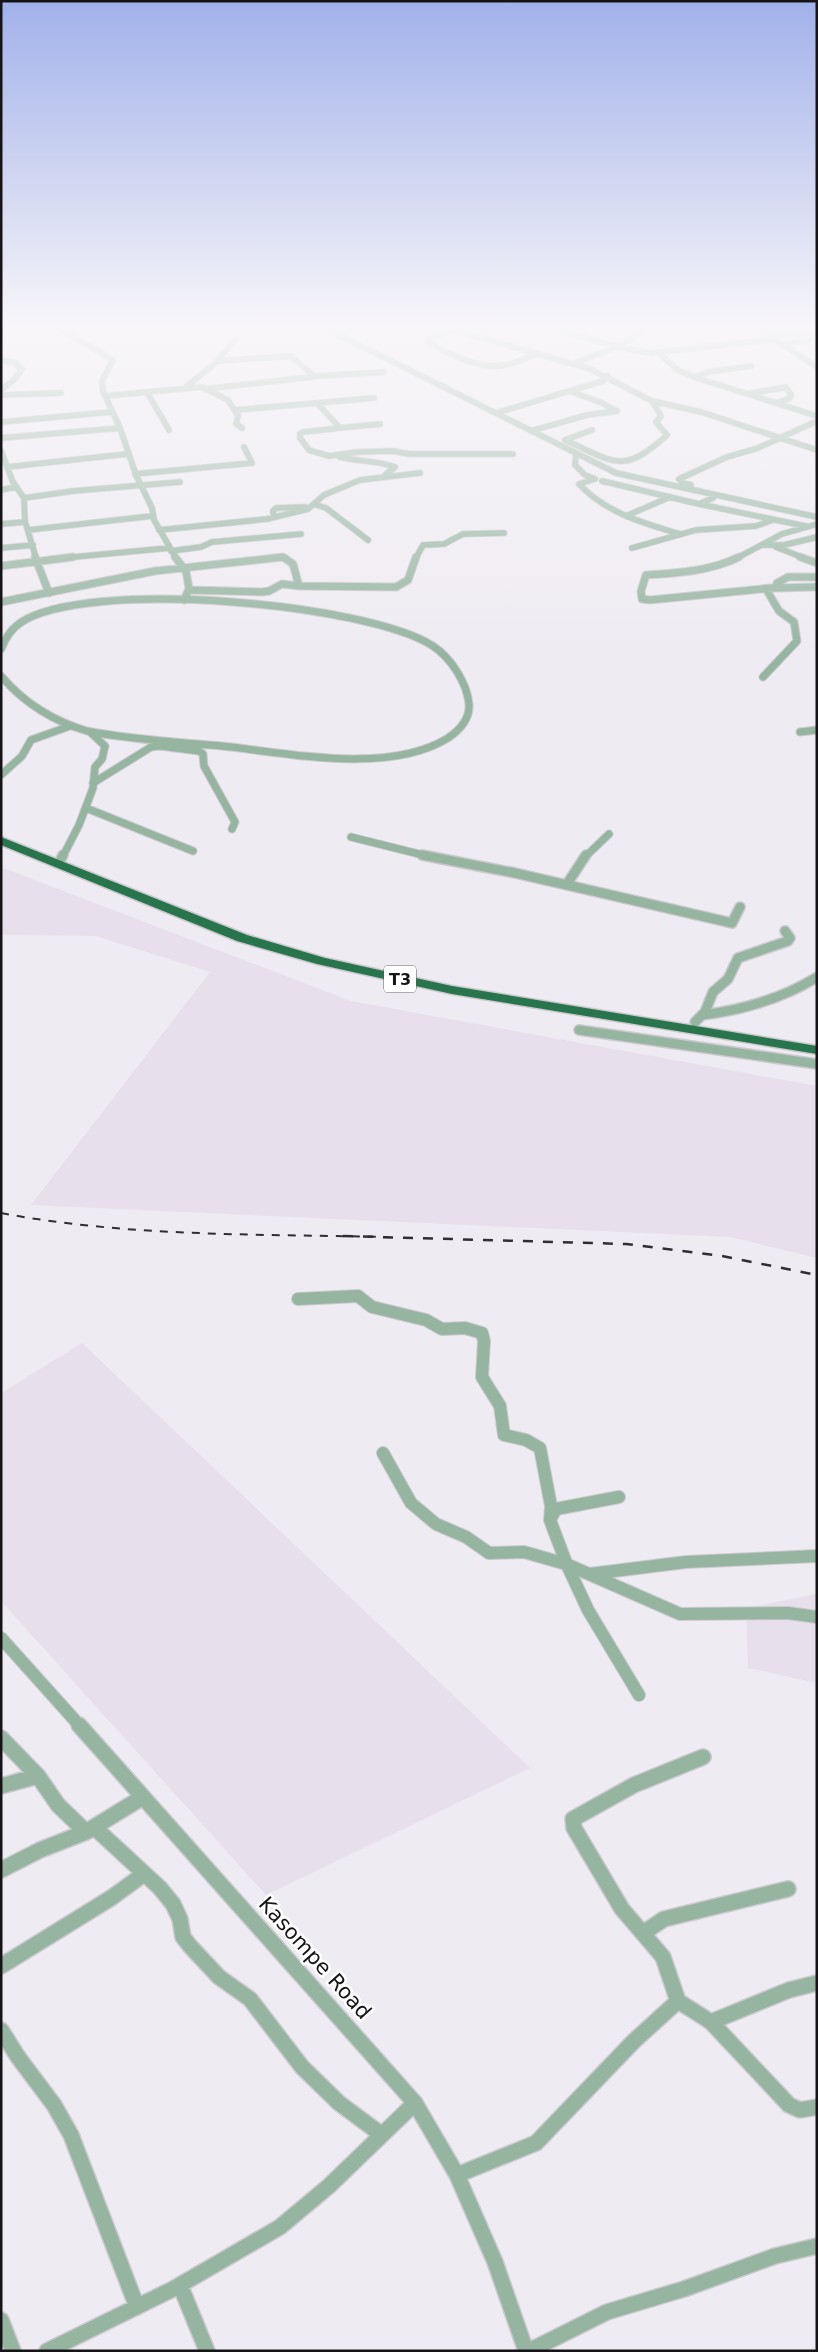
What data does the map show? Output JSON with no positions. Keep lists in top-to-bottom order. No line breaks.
{"streets":{"highway":["T3"],"street":["Kasompe Road"]}}
